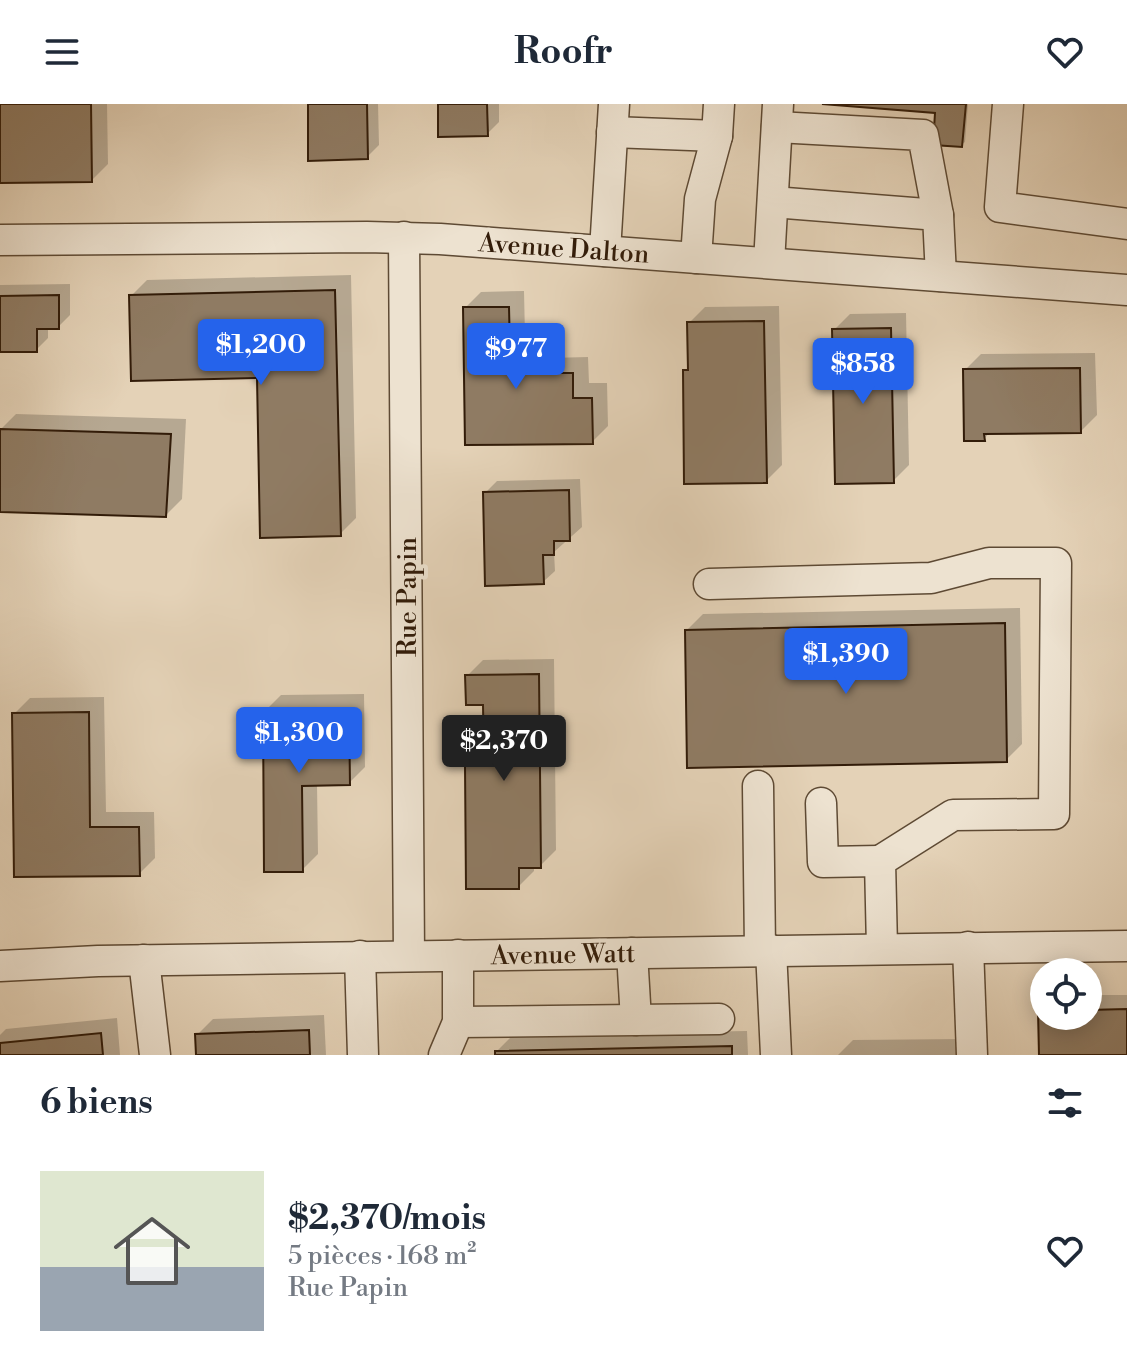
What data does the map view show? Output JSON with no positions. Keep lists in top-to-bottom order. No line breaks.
{"streets":{"street":["Avenue Dalton","Rue Papin","Avenue Watt"]},"crossings":[["Avenue Dalton","Rue Papin"],["Rue Papin","Avenue Watt"]],"page":{"header":"Roofr","price":["$1,200","$977","$858","$1,390","$1,300","$2,370"],"heading":"6 biens","list":[{"name":"$2,370/mois","note":"5 pièces · 168 m² · Rue Papin"}]}}
